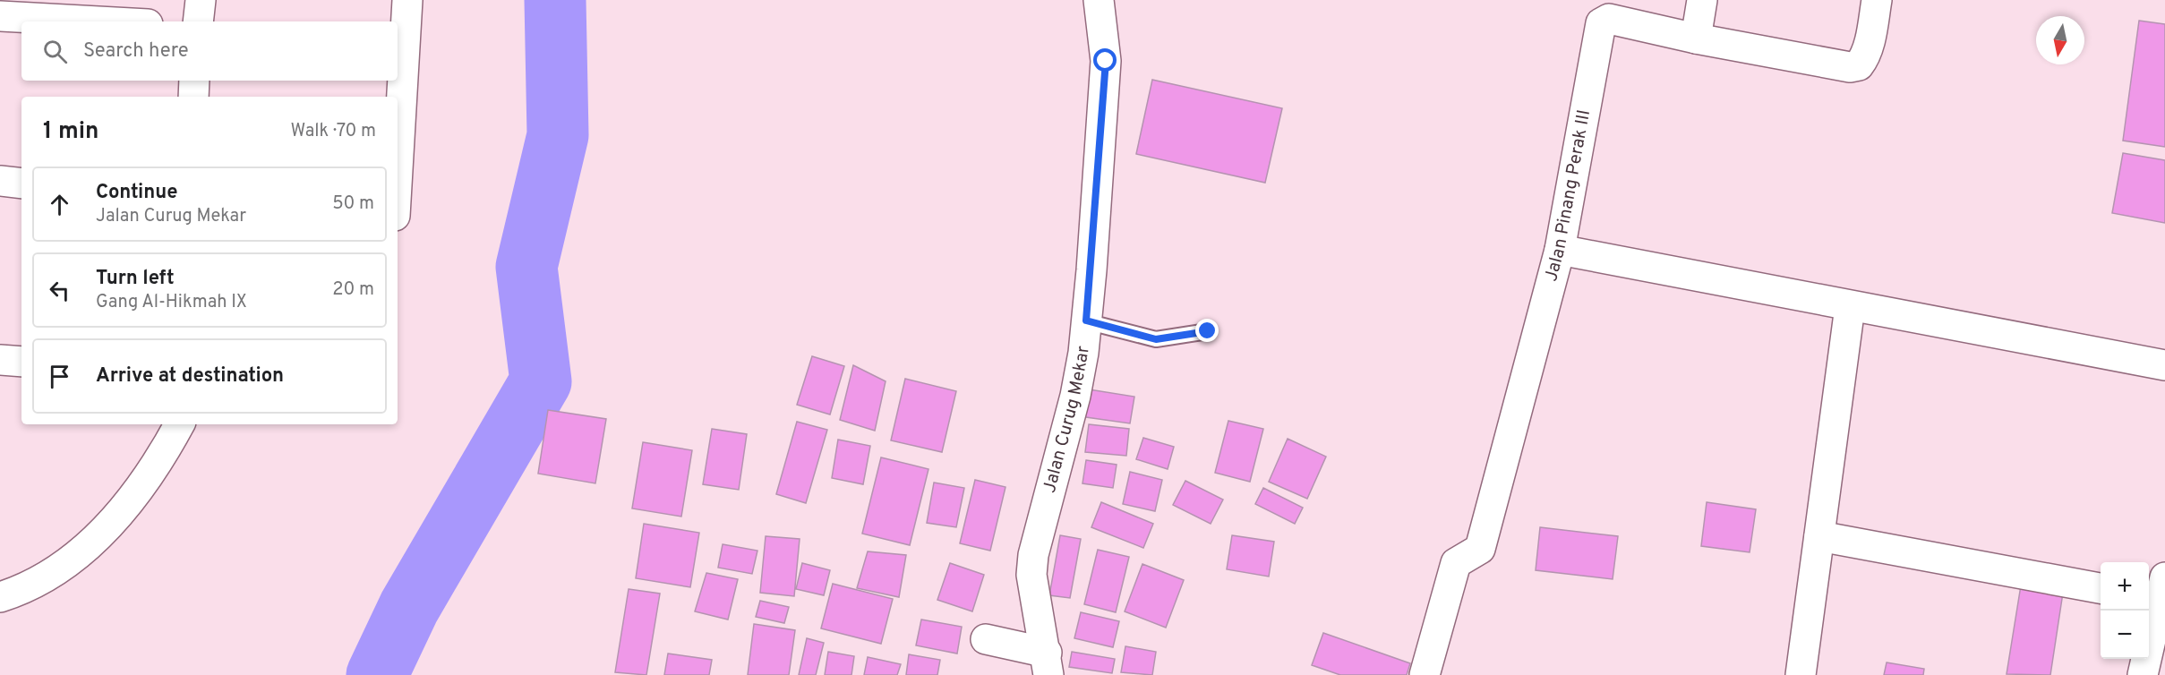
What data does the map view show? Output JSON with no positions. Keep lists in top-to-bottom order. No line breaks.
{"streets":{"street":["Jalan Pinang Perak III","Jalan Curug Mekar"]},"north":"bottom","page":{"search":"Search here","heading":["1 min","Walk · 70 m"],"list":[["Continue","Jalan Curug Mekar","50 m"],["Turn left","Gang Al-Hikmah IX","20 m"],"Arrive at destination"],"map_buttons":["+","−"]}}
